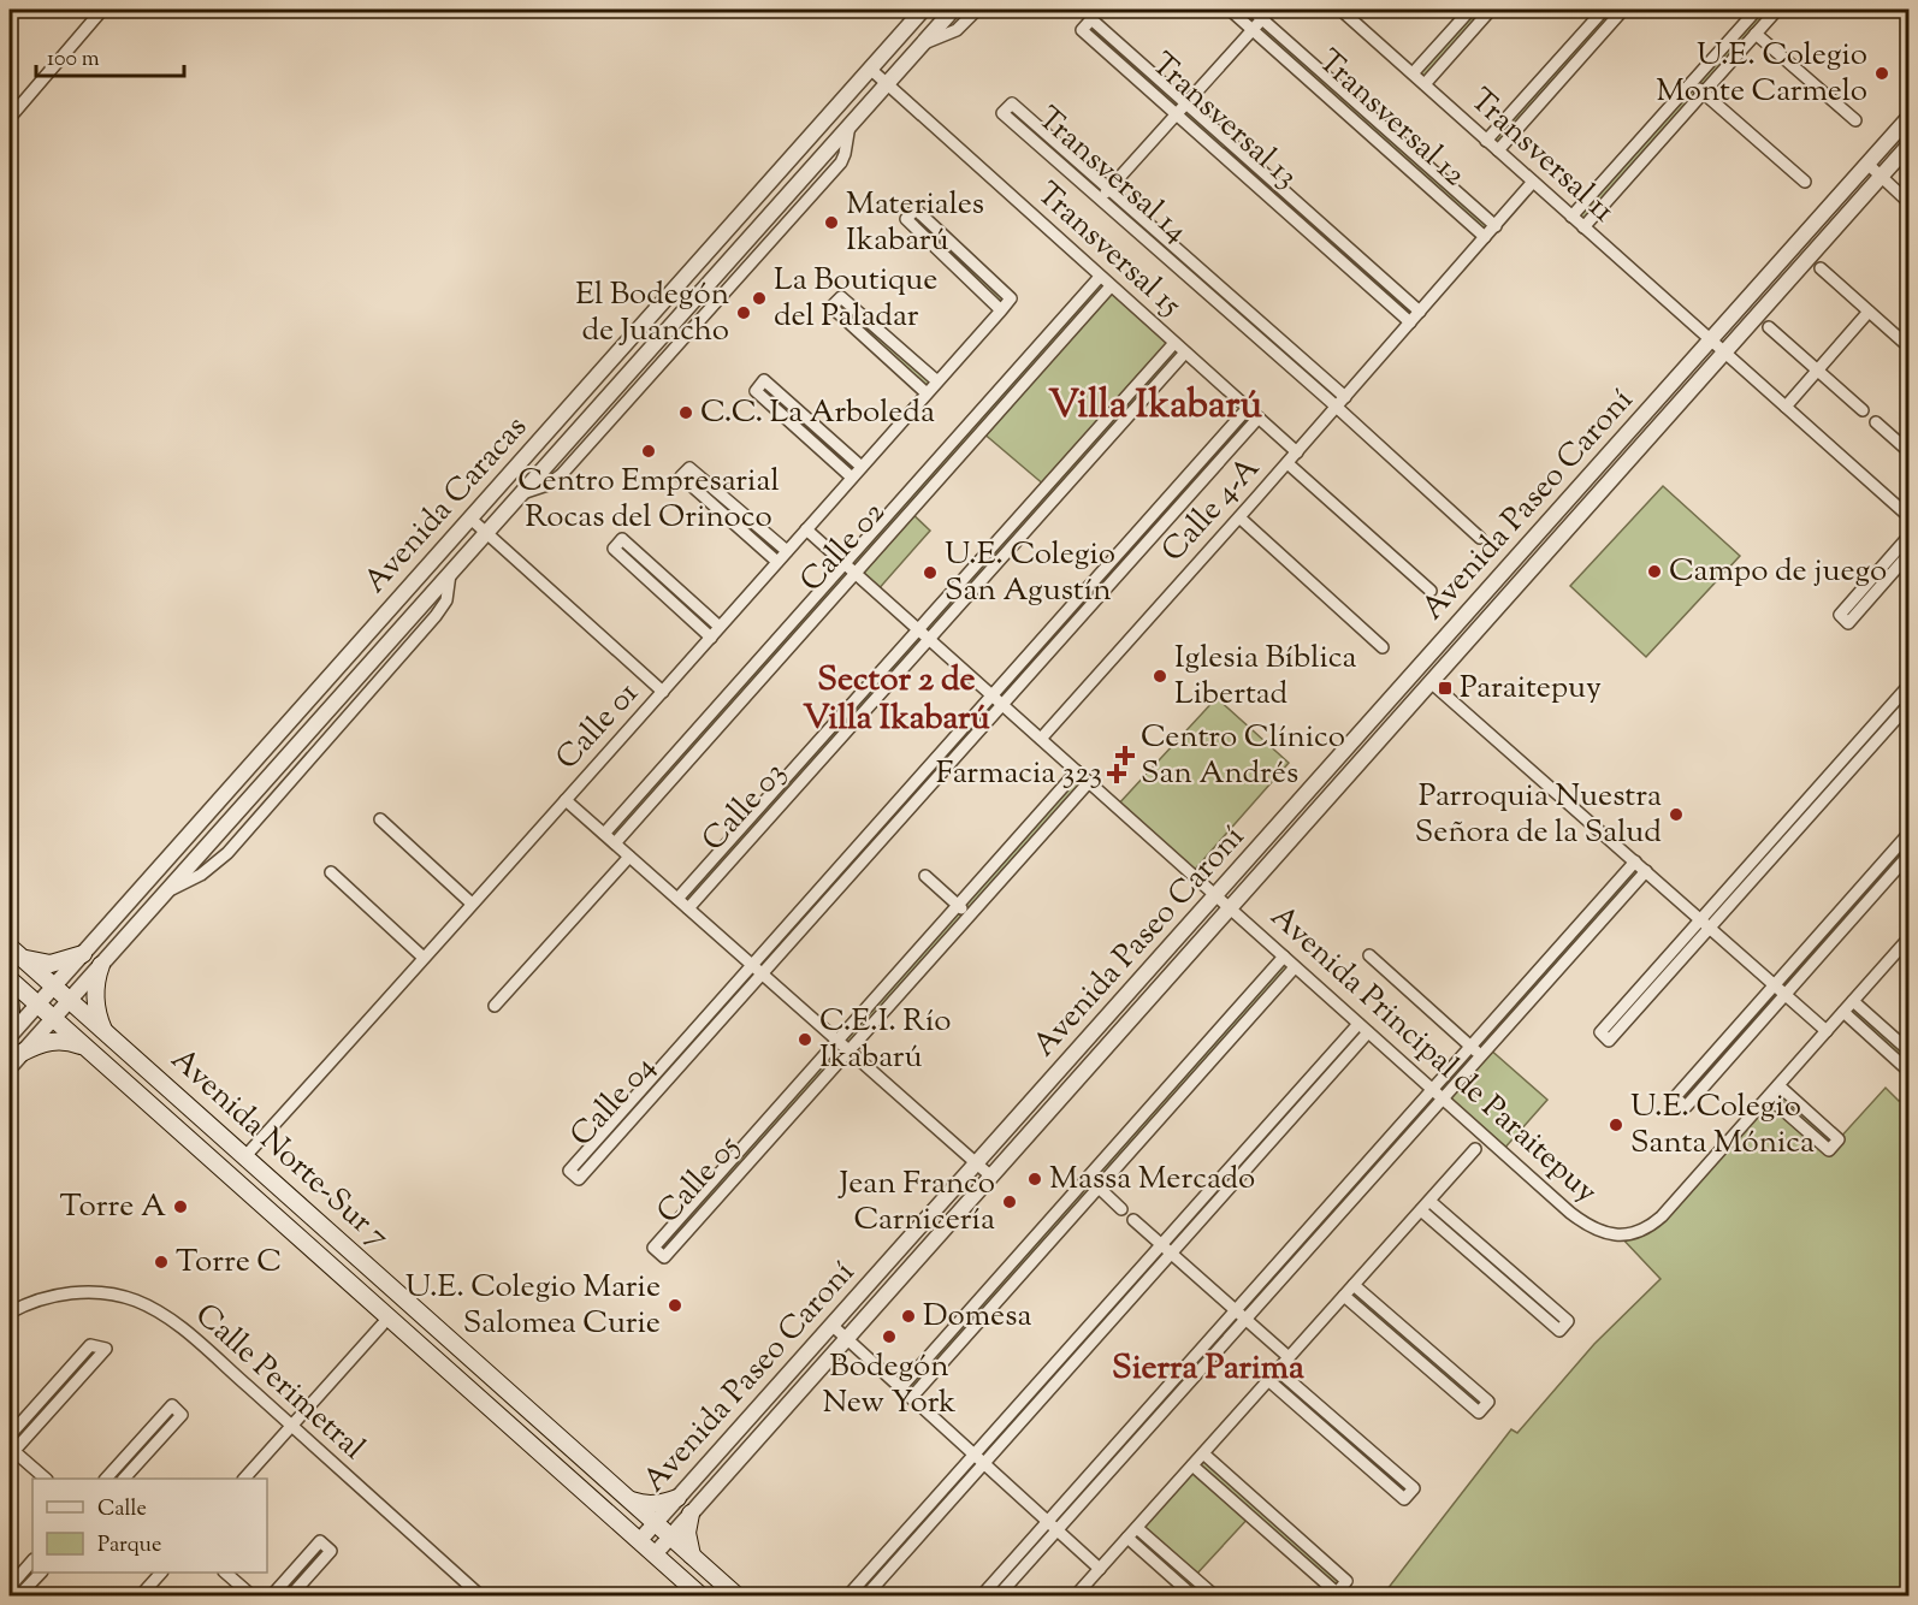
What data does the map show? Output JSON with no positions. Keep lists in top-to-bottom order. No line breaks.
{"streets":{"main road":["Avenida Norte-Sur 7"],"street":["Transversal 12","Transversal 13","Transversal 11","Transversal 14","Transversal 15","Avenida Caracas","Avenida Paseo Caroní","Calle 4-A","Calle 02","Calle 01","Calle 03","Avenida Principal de Paraitepuy","Calle 04","Calle 05","Calle Perimetral"]},"crossings":[["Transversal 12","Calle 4-A"],["Transversal 13","Calle 4-A"],["Transversal 11","Avenida Paseo Caroní"],["Transversal 11","Calle 4-A"],["Transversal 14","Calle 4-A"],["Transversal 15","Avenida Caracas"],["Transversal 15","Calle 4-A"],["Transversal 15","Calle 02"],["Transversal 15","Calle 03"],["Transversal 15","Calle 04"],["Avenida Caracas","Avenida Norte-Sur 7"],["Avenida Paseo Caroní","Avenida Principal de Paraitepuy"],["Avenida Paseo Caroní","Avenida Norte-Sur 7"],["Calle 4-A","Avenida Principal de Paraitepuy"],["Calle 02","Avenida Principal de Paraitepuy"],["Calle 01","Avenida Principal de Paraitepuy"],["Calle 01","Avenida Norte-Sur 7"],["Calle 03","Avenida Principal de Paraitepuy"],["Avenida Principal de Paraitepuy","Calle 04"],["Avenida Principal de Paraitepuy","Calle 05"]],"districts":["Villa Ikabarú","Sector 2 de Villa Ikabarú","Sierra Parima"],"places":{"other":["U.E. Colegio Monte Carmelo","Materiales Ikabarú","La Boutique del Paladar","El Bodegón de Juancho","C.C. La Arboleda","Centro Empresarial Rocas del Orinoco","Campo de juego","U.E. Colegio San Agustín","Iglesia Bíblica Libertad","Parroquia Nuestra Señora de la Salud","C.E.I. Río Ikabarú","U.E. Colegio Santa Mónica","Massa Mercado","Jean Franco Carnicería","Torre A","Torre C","U.E. Colegio Marie Salomea Curie","Domesa","Bodegón New York"],"transit":["Paraitepuy"],"health":["Centro Clínico San Andrés","Farmacia 323"]},"legend":["Calle","Parque"],"scale_bar":"100 m"}
